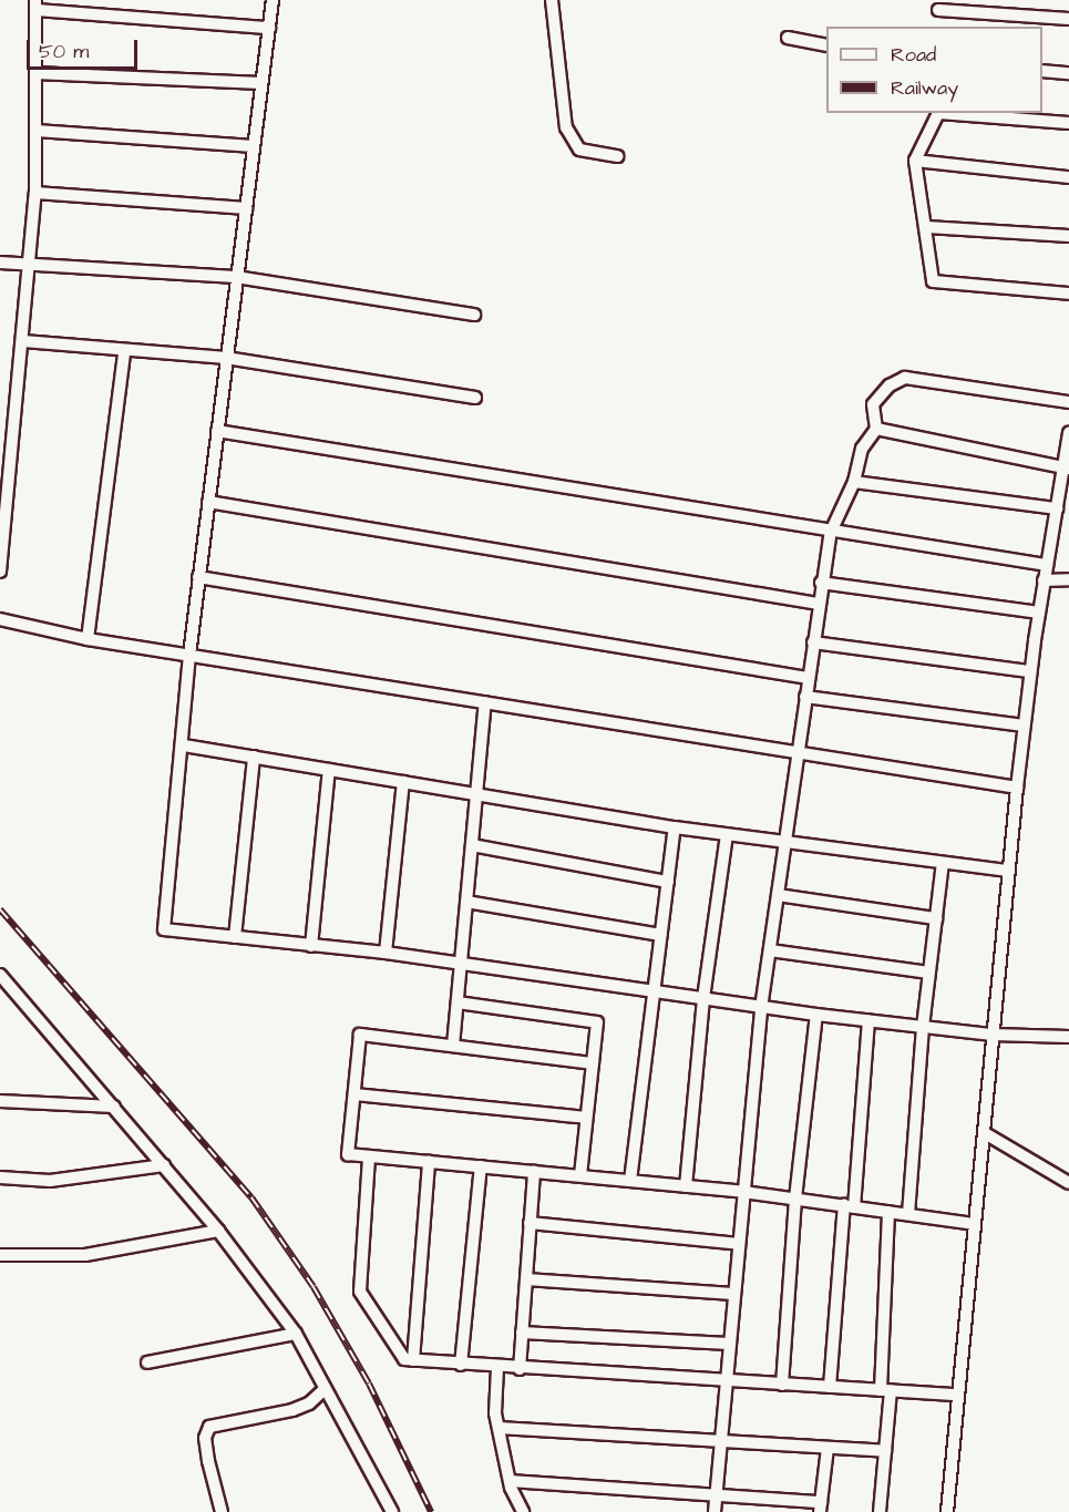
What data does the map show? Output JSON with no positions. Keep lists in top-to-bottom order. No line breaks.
{"legend":["Road","Railway"],"scale_bar":"50 m"}
